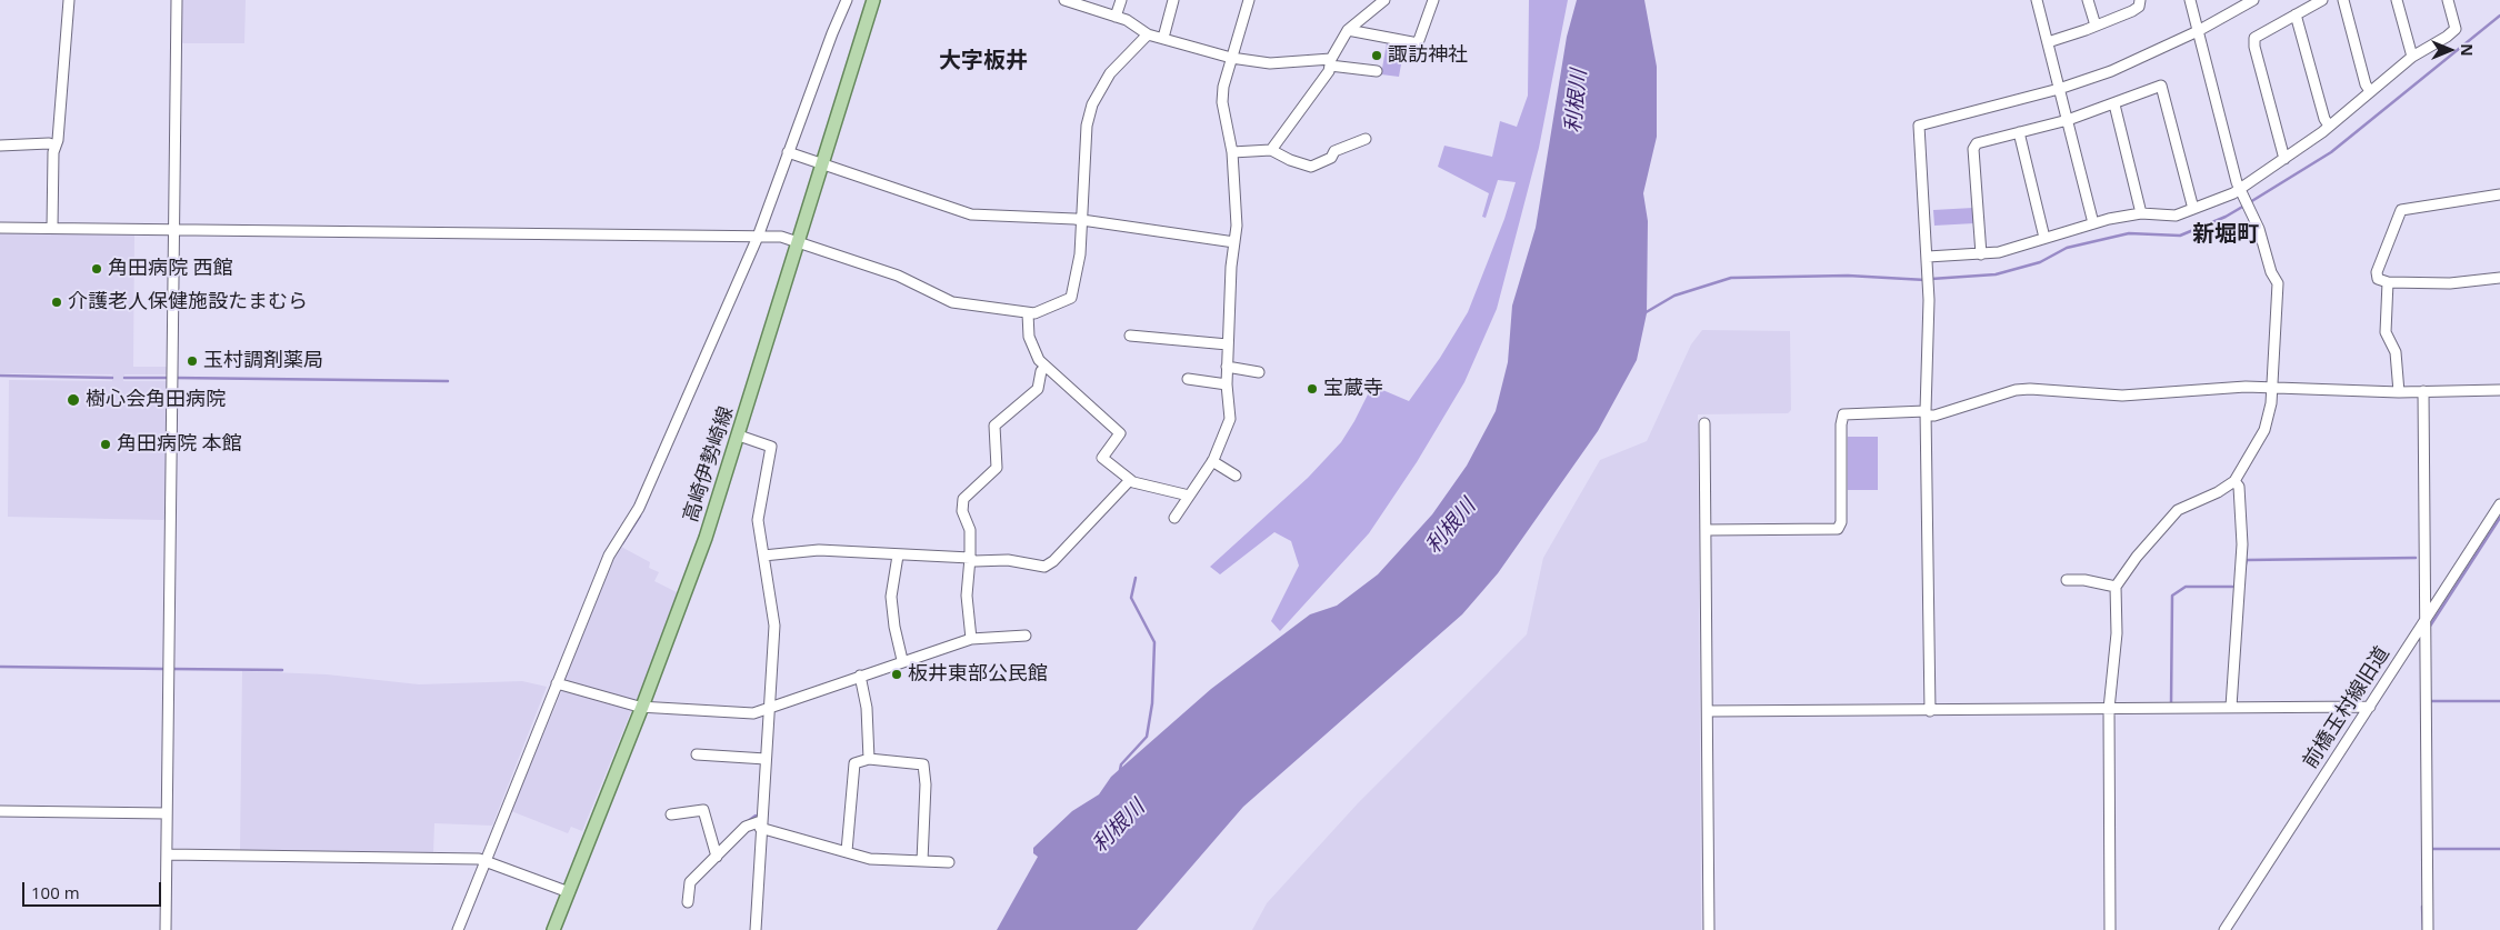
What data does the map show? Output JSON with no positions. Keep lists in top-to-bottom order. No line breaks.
{"streets":{"main road":["高崎伊勢崎線"],"street":["前橋玉村線旧道"]},"districts":["大字板井","新堀町"],"water":["利根川"],"places":["諏訪神社","角田病院 西館","介護老人保健施設たまむら","玉村調剤薬局","宝蔵寺","樹心会角田病院","角田病院 本館","板井東部公民館"],"scale_bar":"100 m","north":"right"}
